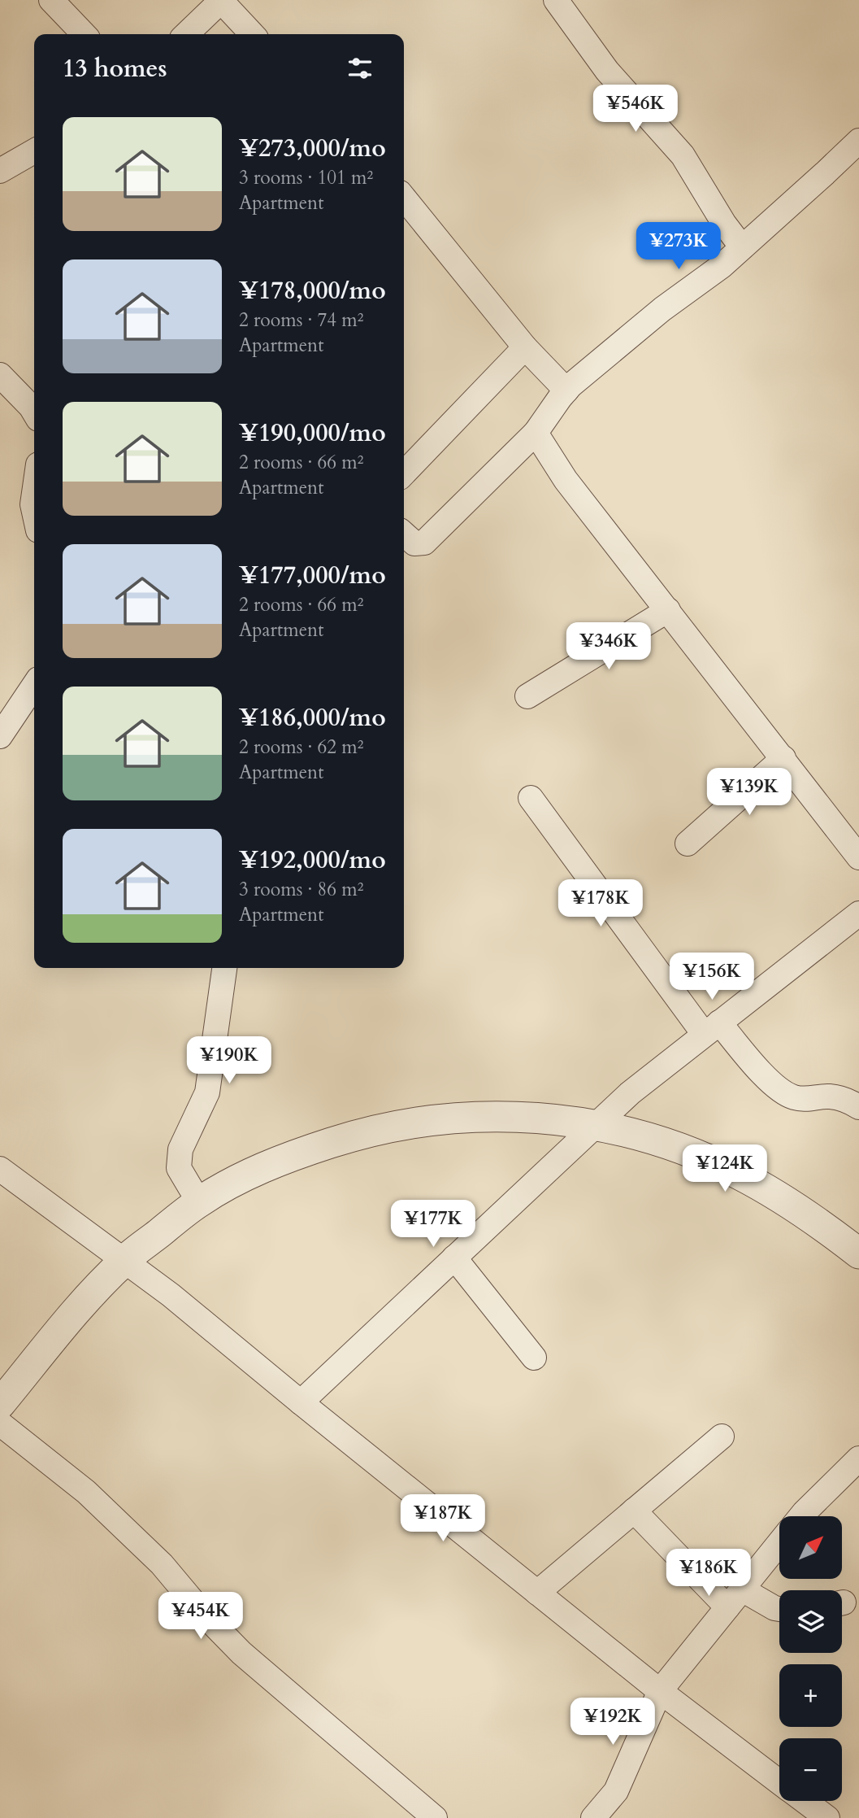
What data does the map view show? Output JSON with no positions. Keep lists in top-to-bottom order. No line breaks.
{"north":"top right","page":{"heading":"13 homes","price":["¥546K","¥273K","¥346K","¥139K","¥178K","¥156K","¥190K","¥124K","¥177K","¥187K","¥186K","¥454K","¥192K"],"list":[{"name":"¥273,000/mo","note":"3 rooms · 101 m² · Apartment"},{"name":"¥178,000/mo","note":"2 rooms · 74 m² · Apartment"},{"name":"¥190,000/mo","note":"2 rooms · 66 m² · Apartment"},{"name":"¥177,000/mo","note":"2 rooms · 66 m² · Apartment"},{"name":"¥186,000/mo","note":"2 rooms · 62 m² · Apartment"},{"name":"¥192,000/mo","note":"3 rooms · 86 m² · Apartment"}],"map_buttons":["+","−"]}}
